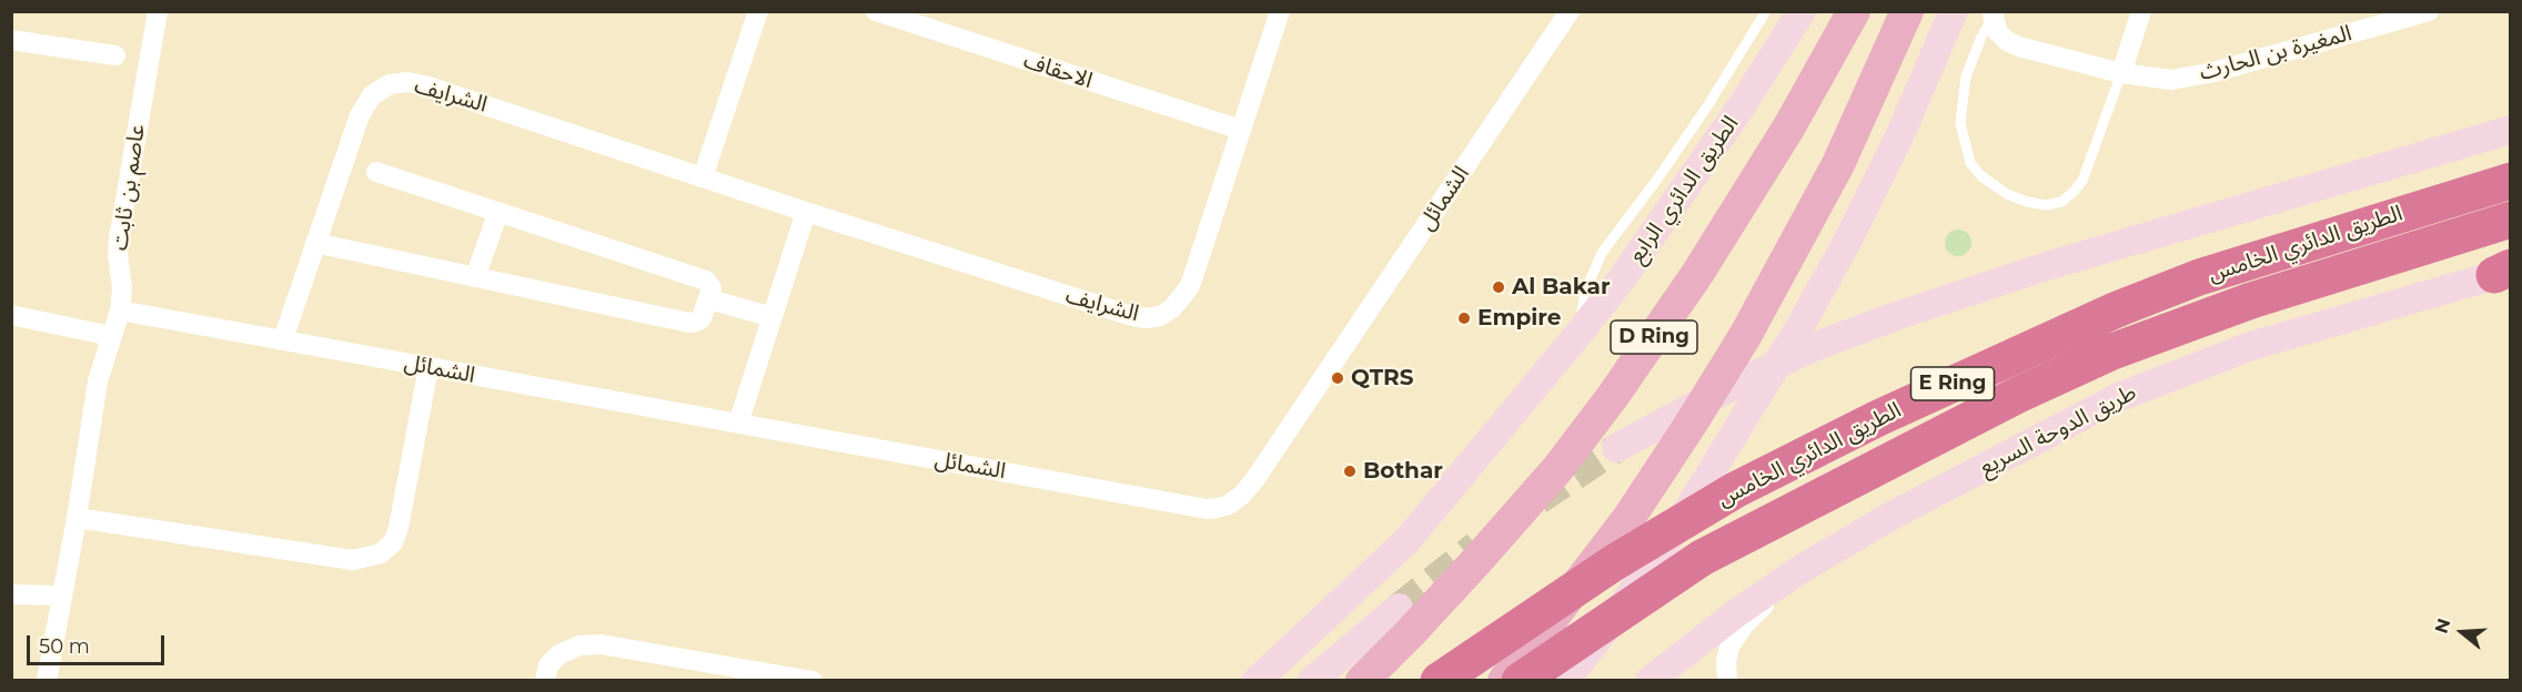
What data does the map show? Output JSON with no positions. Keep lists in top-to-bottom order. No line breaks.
{"streets":{"highway":["الطريق الدائري الخامس","E Ring"],"main road":["D Ring"],"street":["المغيرة بن الحارث","الاحقاف","الشرايف","عاصم بن ثابت","الطريق الدائري الرابع","الشمائل","طريق الدوحة السريع"]},"crossings":[["الاحقاف","الشرايف"],["الشرايف","الشمائل"],["عاصم بن ثابت","الشمائل"]],"places":["Al Bakar","Empire","QTRS","Bothar"],"scale_bar":"50 m","north":"left"}
